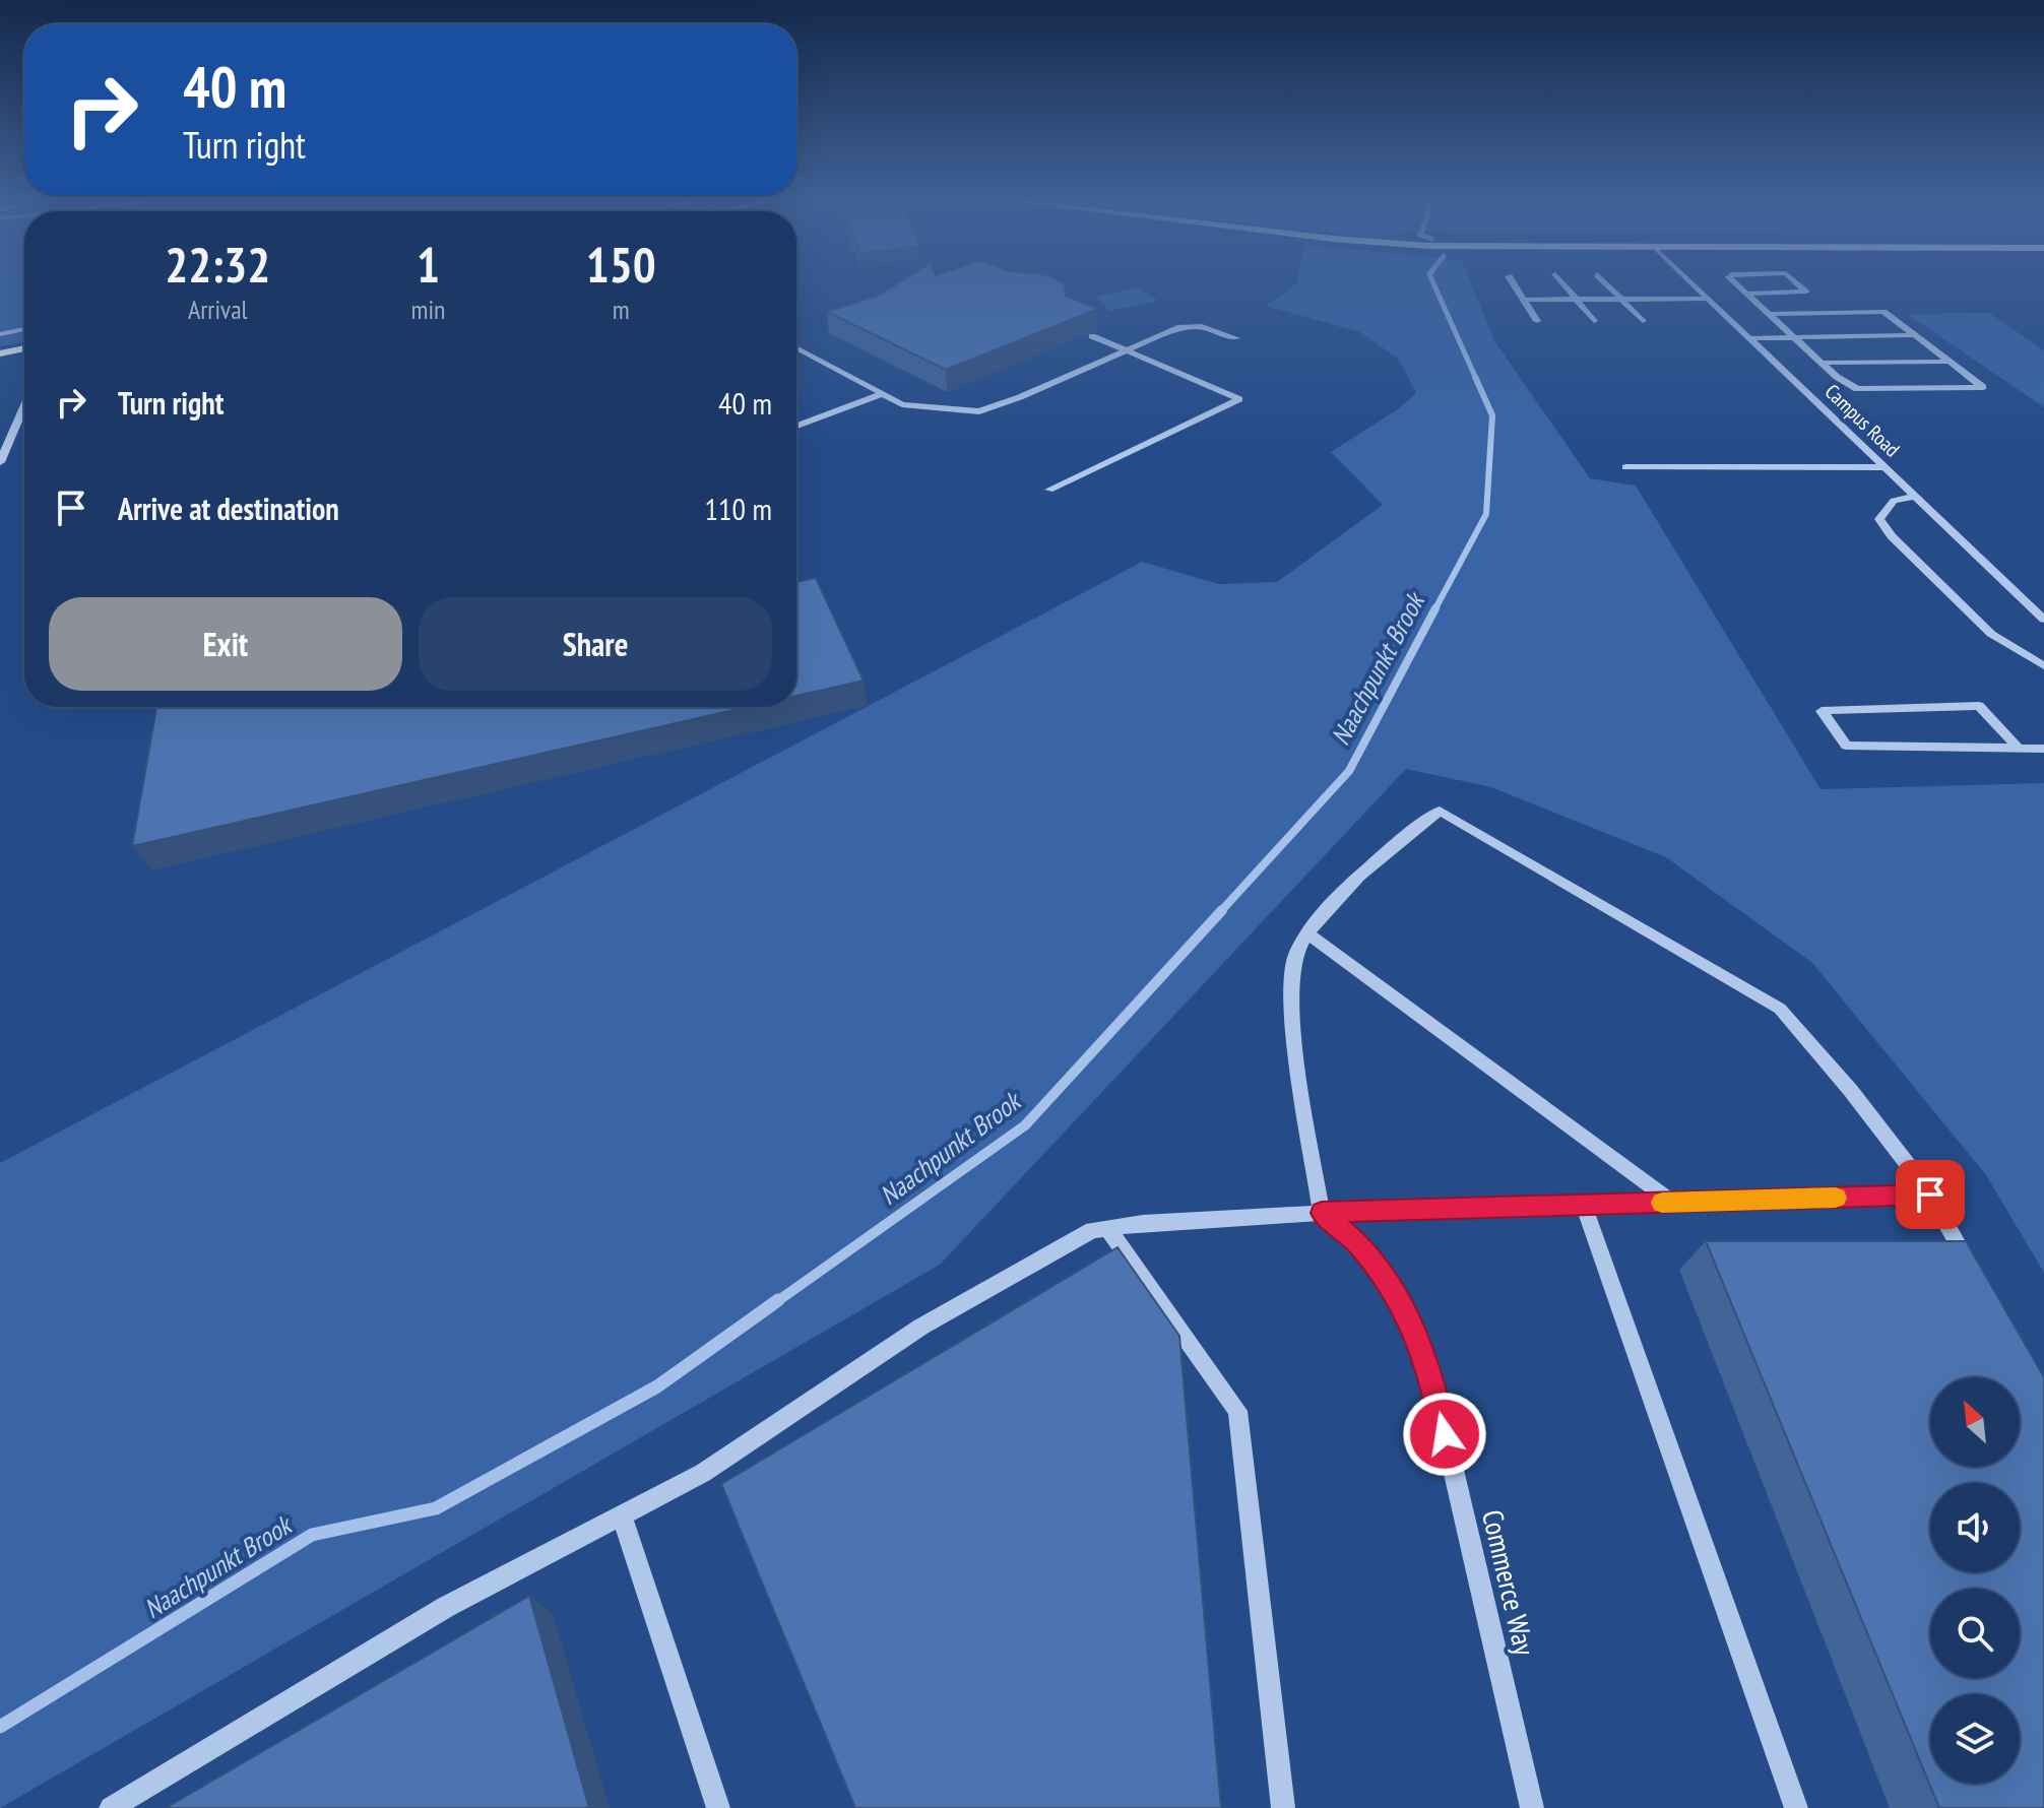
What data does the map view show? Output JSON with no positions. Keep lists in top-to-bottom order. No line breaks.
{"streets":{"street":["Campus Road","Commerce Way"]},"water":["Naachpunkt Brook"],"north":"top left","page":{"turn":["40 m","Turn right"],"eta":["22:32","Arrival","1","min","150","m"],"list":[{"name":"Turn right","value":"40 m"},{"name":"Arrive at destination","value":"110 m"}],"buttons":["Exit","Share"]}}
